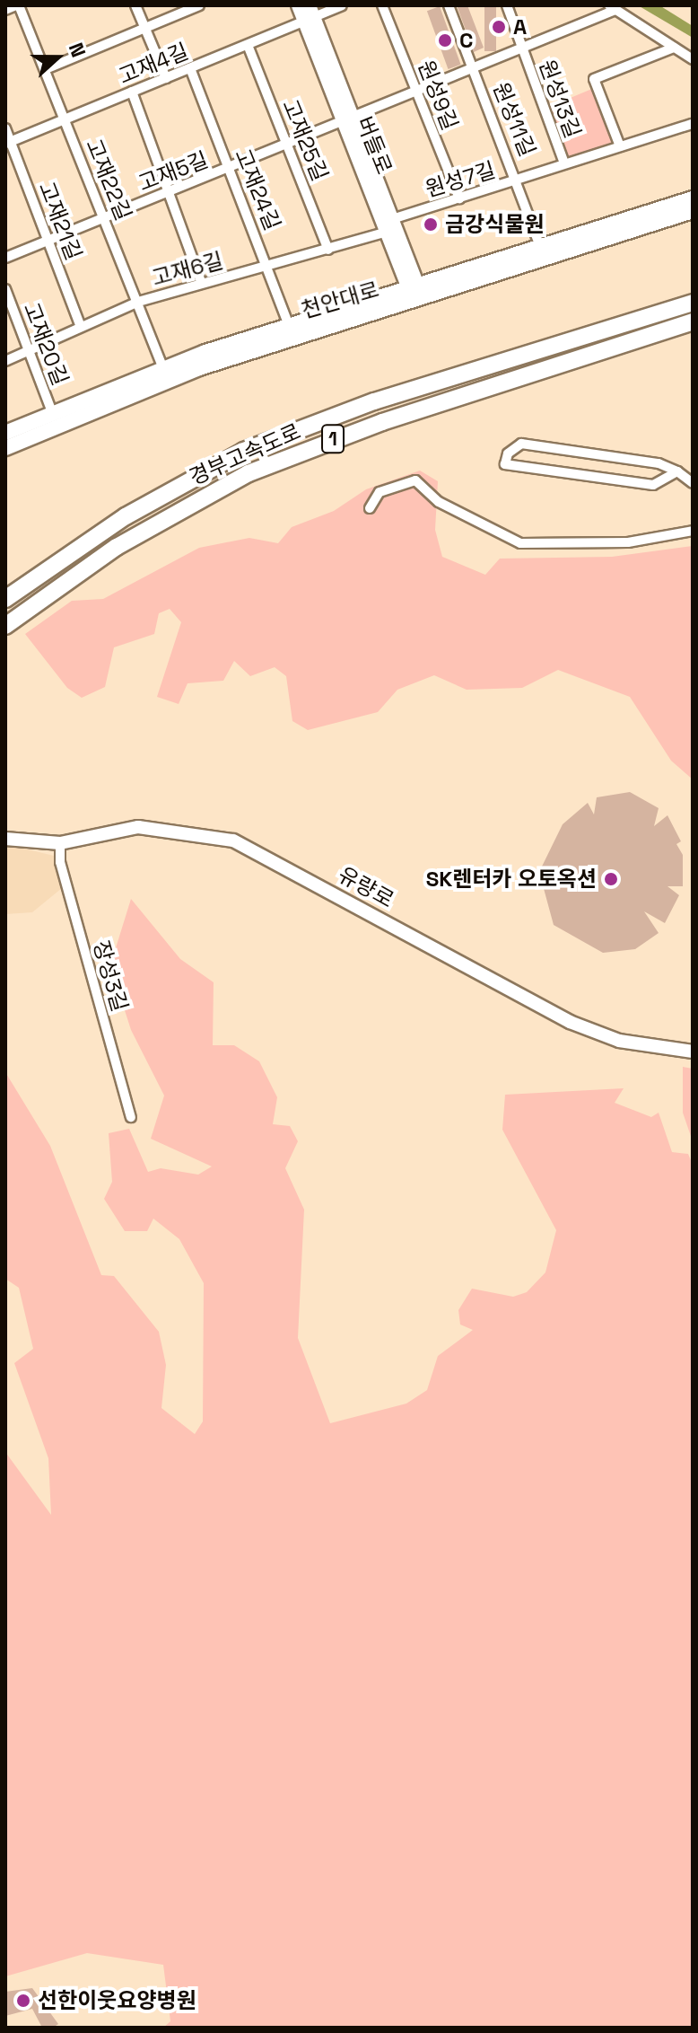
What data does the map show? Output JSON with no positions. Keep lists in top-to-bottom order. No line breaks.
{"streets":{"highway":["1","경부고속도로"],"main road":["천안대로"],"street":["고재4길","원성9길","원성13길","원성11길","고재25길","버들로","고재5길","고재22길","원성7길","고재24길","고재21길","고재6길","고재20길","유량로","장성3길"]},"crossings":[["고재4길","고재25길"],["고재4길","버들로"],["고재4길","고재22길"],["고재4길","고재24길"],["고재4길","고재21길"],["원성9길","고재5길"],["원성9길","원성7길"],["원성13길","고재5길"],["원성13길","원성7길"],["원성11길","고재5길"],["원성11길","원성7길"],["원성11길","천안대로"],["고재25길","고재5길"],["고재25길","고재6길"],["버들로","고재5길"],["버들로","원성7길"],["버들로","고재6길"],["버들로","천안대로"],["고재5길","고재22길"],["고재5길","고재24길"],["고재5길","고재21길"],["고재22길","고재6길"],["고재22길","천안대로"],["원성7길","고재6길"],["고재24길","고재6길"],["고재24길","천안대로"],["고재21길","고재6길"],["고재6길","고재20길"],["천안대로","고재20길"],["유량로","장성3길"]],"places":["A","C","금강식물원","SK렌터카 오토옥션","선한이웃요양병원"],"north":"right"}
